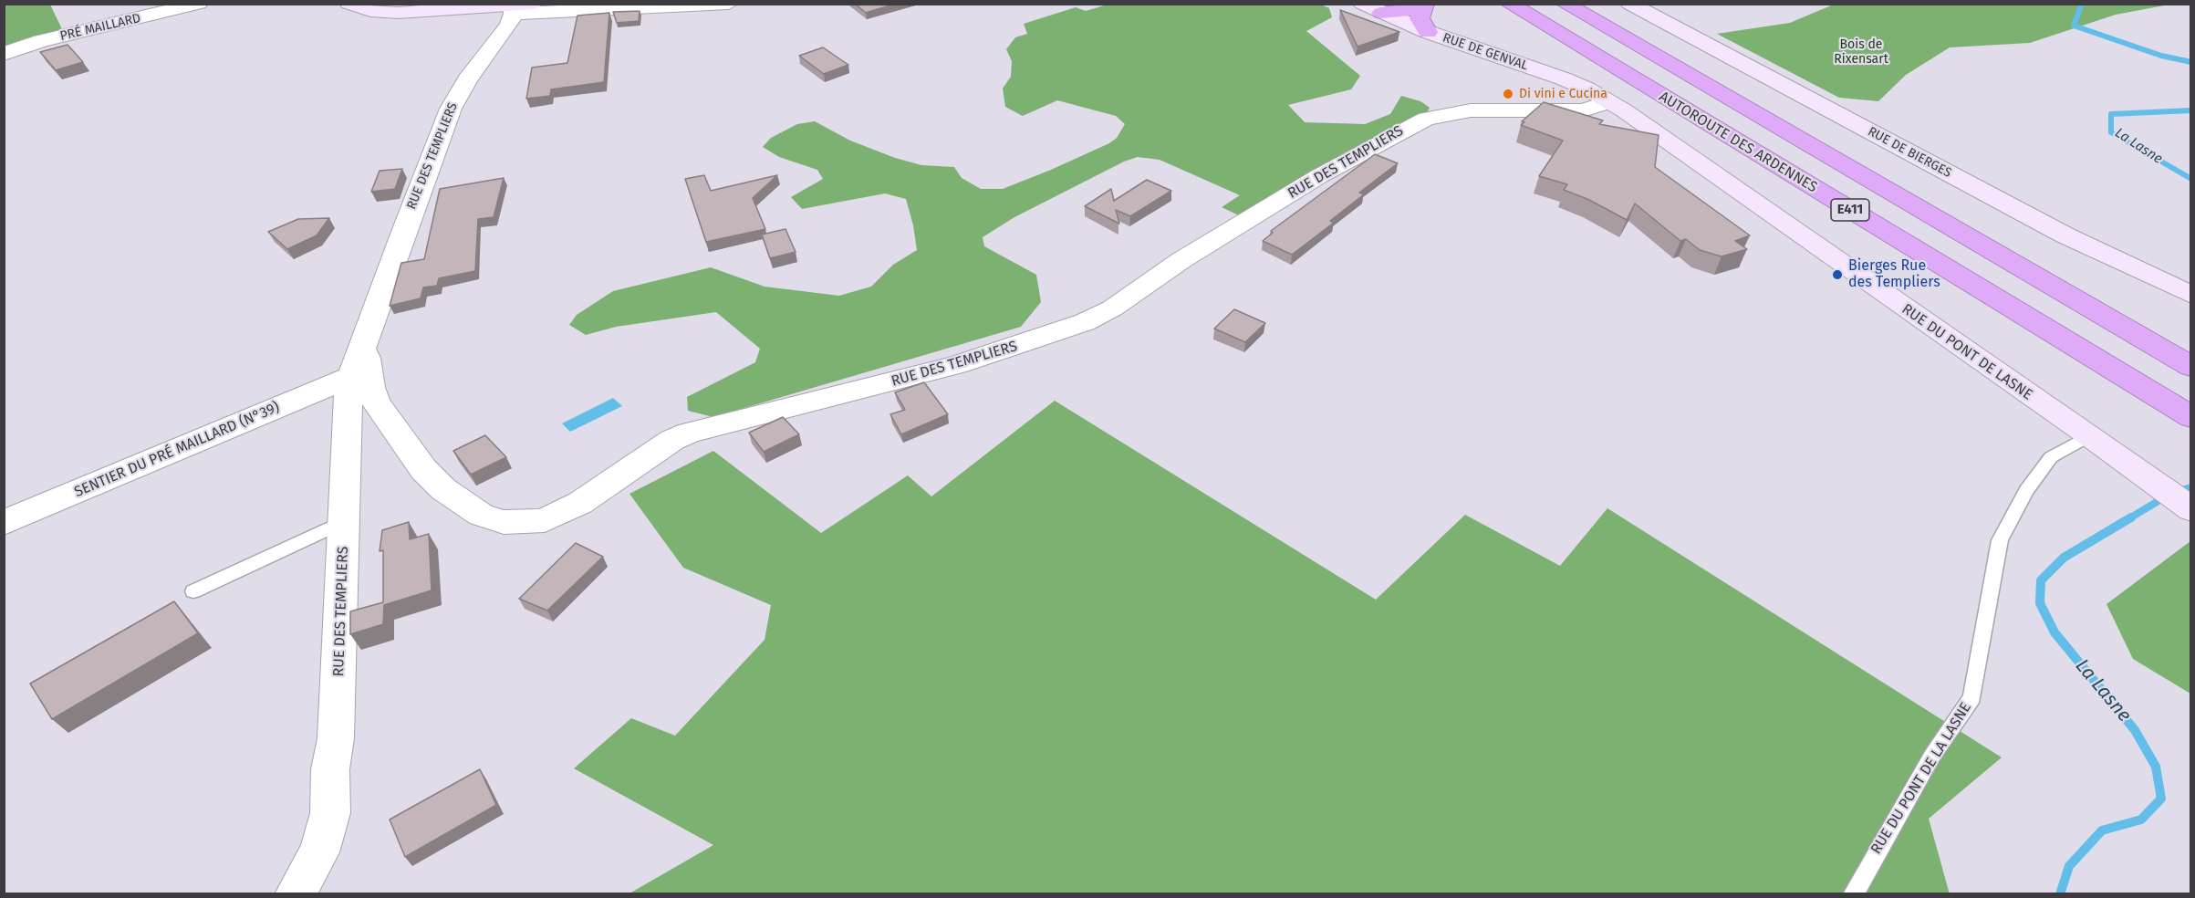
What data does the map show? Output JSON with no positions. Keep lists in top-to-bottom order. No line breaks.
{"streets":{"highway":["AUTOROUTE DES ARDENNES","E411"],"street":["PRÉ MAILLARD","RUE DE GENVAL","RUE DE BIERGES","RUE DES TEMPLIERS","RUE DU PONT DE LASNE","SENTIER DU PRÉ MAILLARD (N°39)"],"lane":["RUE DU PONT DE LA LASNE"]},"crossings":[["RUE DE GENVAL","RUE DES TEMPLIERS"],["RUE DE GENVAL","RUE DU PONT DE LASNE"],["RUE DES TEMPLIERS","RUE DU PONT DE LASNE"],["RUE DES TEMPLIERS","SENTIER DU PRÉ MAILLARD (N°39)"],["RUE DU PONT DE LASNE","RUE DU PONT DE LA LASNE"]],"water":["La Lasne"],"parks":["Bois de Rixensart"],"places":["Di vini e Cucina","Bierges Rue des Templiers"]}
